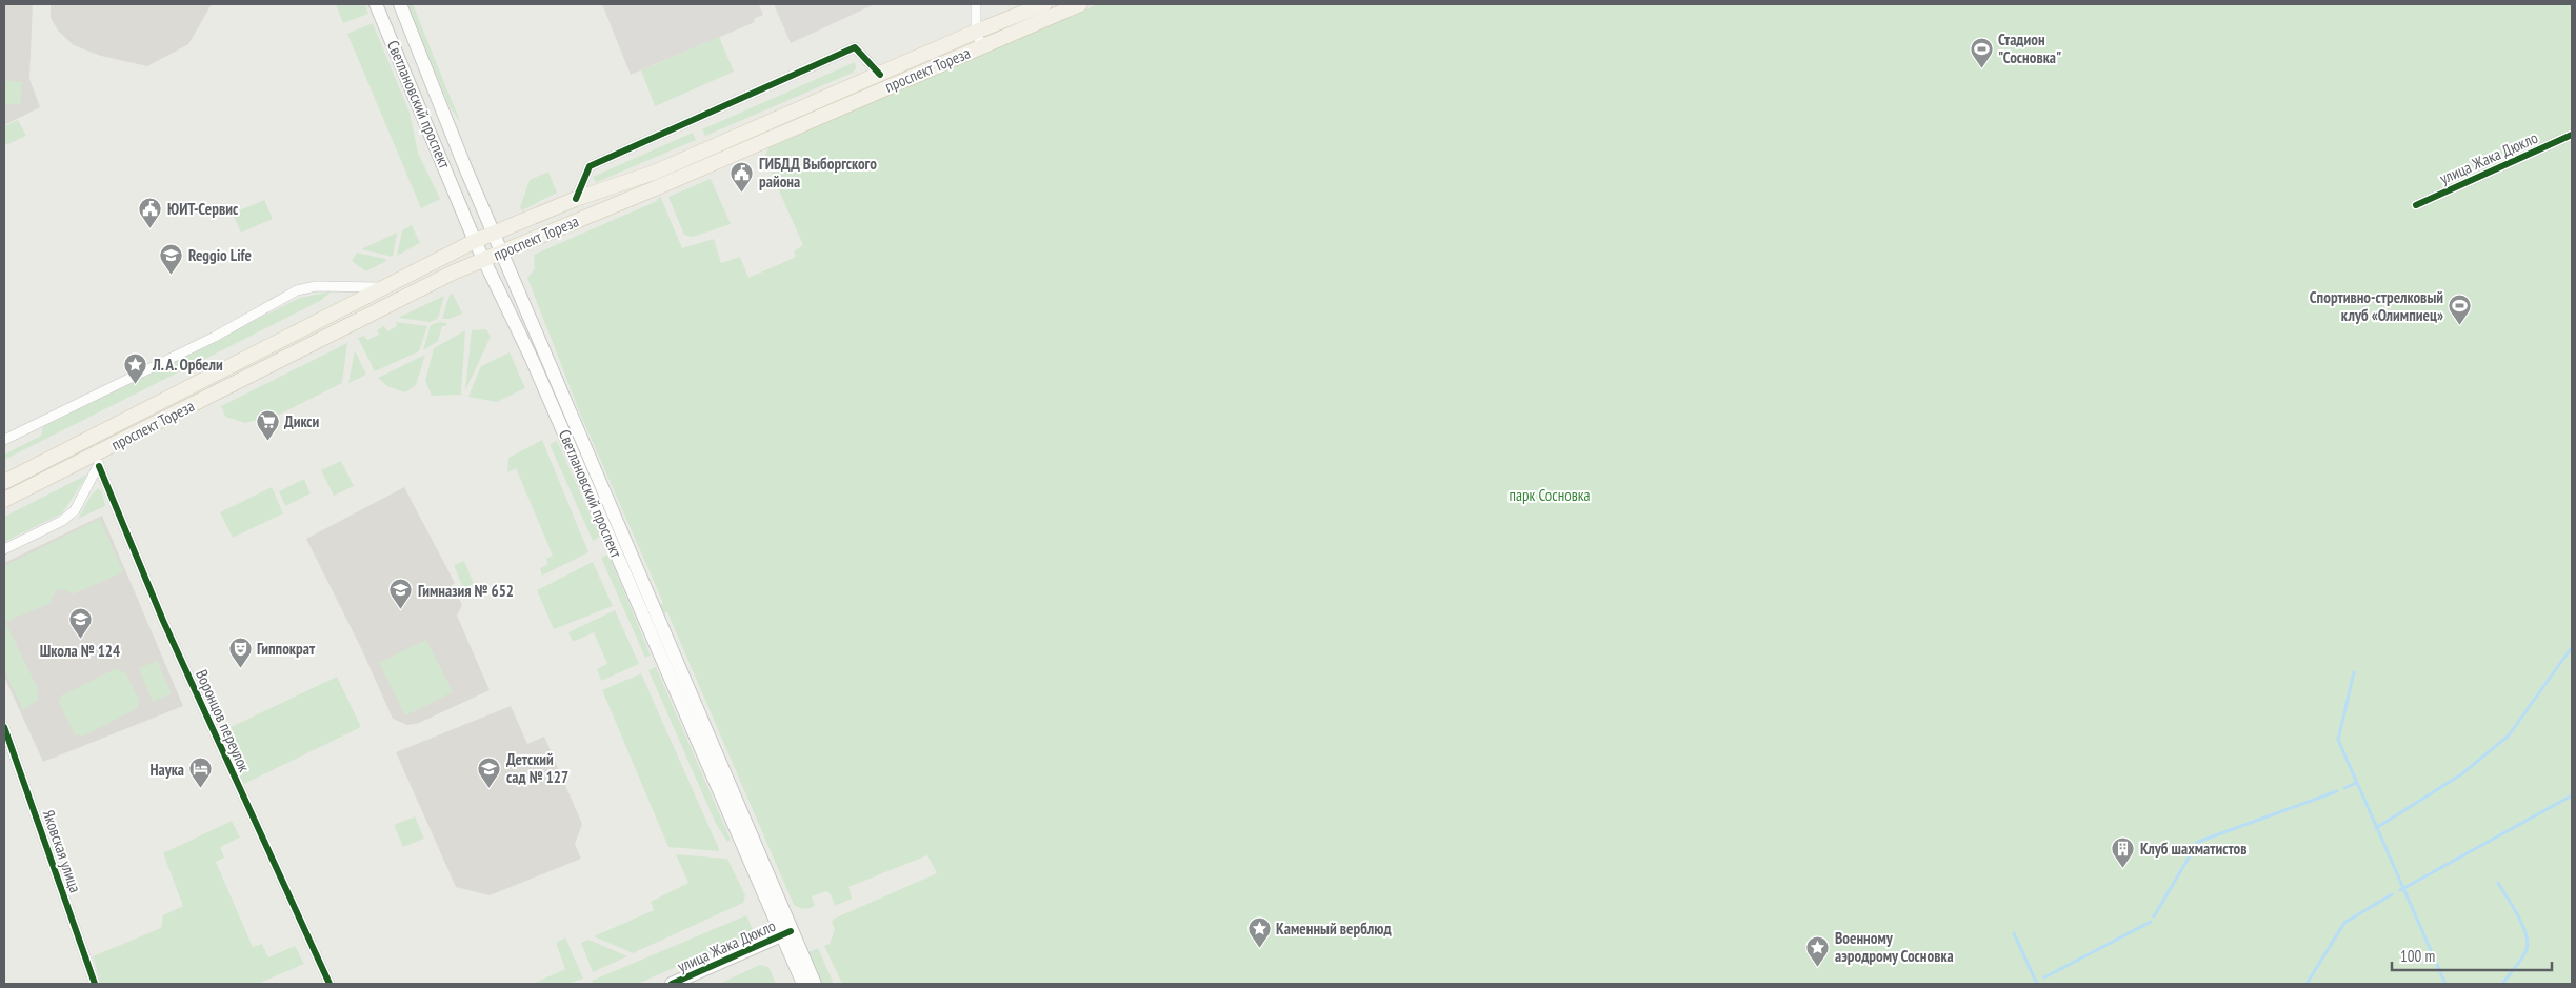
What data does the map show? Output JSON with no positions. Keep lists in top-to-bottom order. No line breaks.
{"streets":{"main road":["проспект Тореза","Светлановский проспект","улица Жака Дюкло"],"street":["Воронцов переулок","Яковская улица"]},"crossings":[["проспект Тореза","Светлановский проспект"],["Светлановский проспект","улица Жака Дюкло"]],"parks":["парк Сосновка"],"places":{"sports":["Стадион \"Сосновка\"","Спортивно-стрелковый клуб «Олимпиец»"],"public building":["ГИБДД Выборгского района","ЮИТ-Сервис"],"school or university":["Reggio Life","Гимназия № 652","Школа № 124","Детский сад № 127"],"place":["Л. А. Орбели","Каменный верблюд","Военному аэродрому Сосновка"],"supermarket":["Дикси"],"theatre":["Гиппократ"],"hotel":["Наука"],"building":["Клуб шахматистов"]},"scale_bar":"100 m"}
